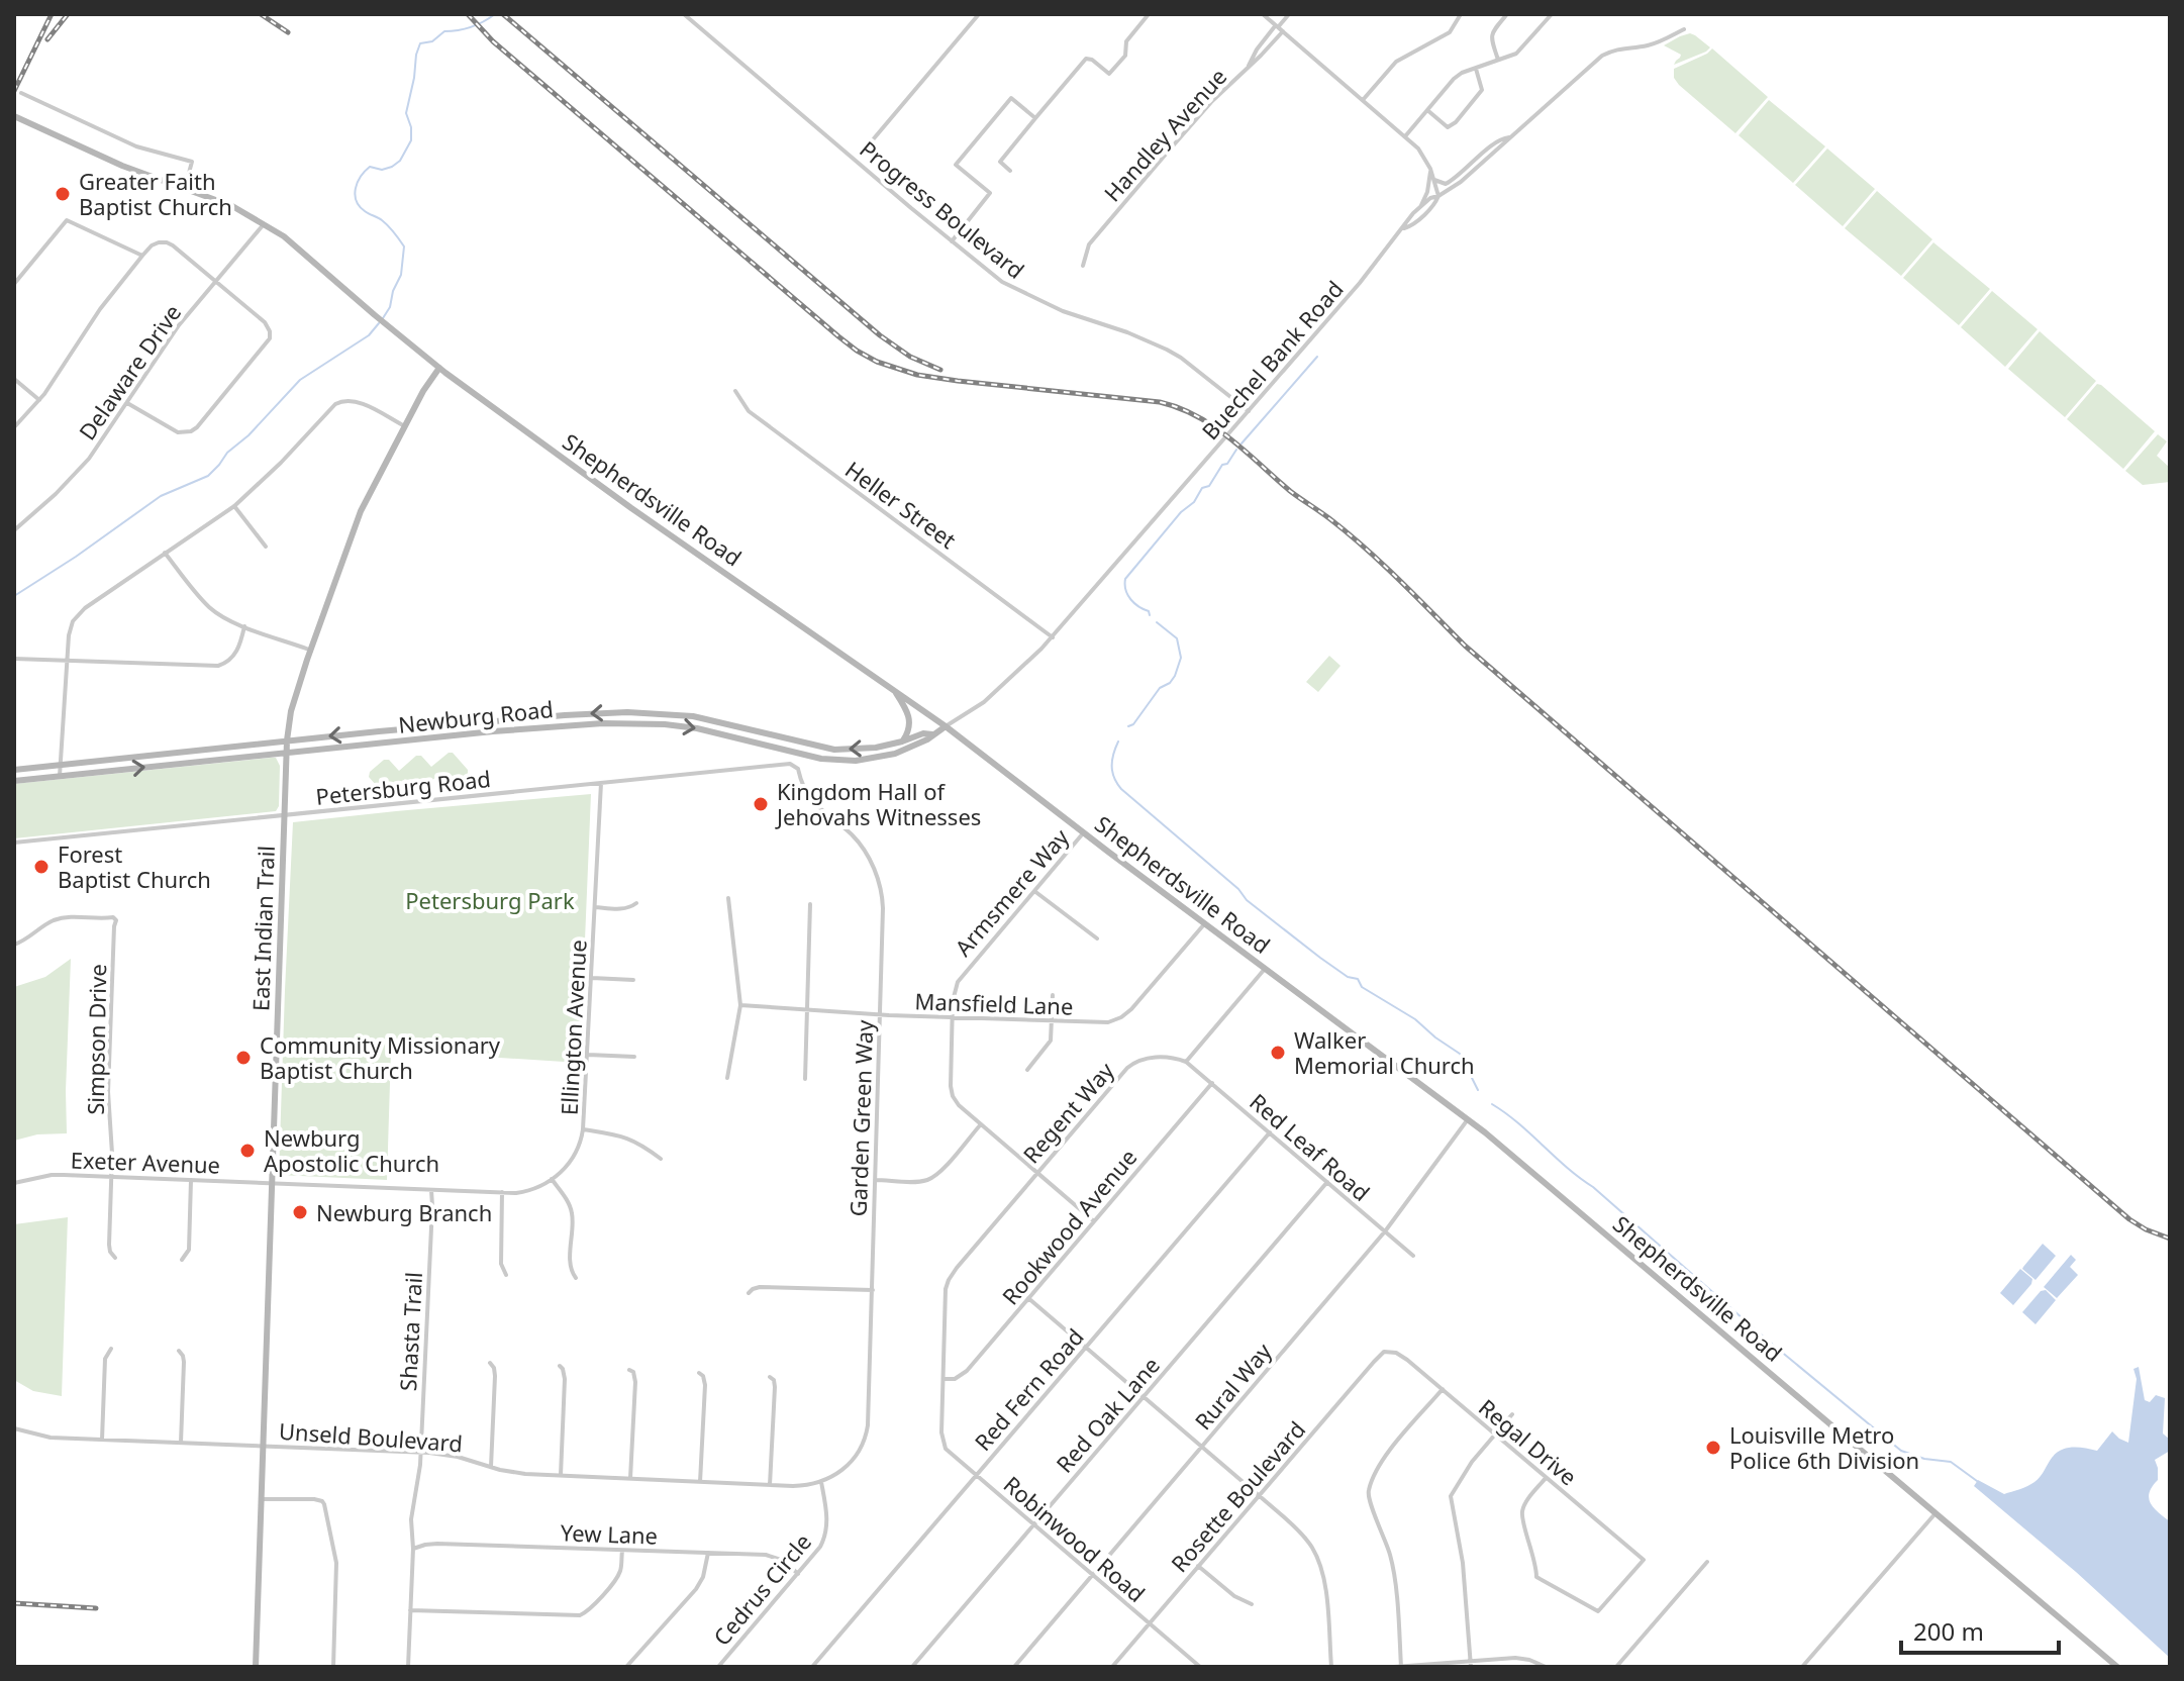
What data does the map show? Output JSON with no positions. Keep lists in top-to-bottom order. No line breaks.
{"streets":{"main road":["Shepherdsville Road","Newburg Road","East Indian Trail"],"street":["Handley Avenue","Progress Boulevard","Buechel Bank Road","Delaware Drive","Heller Street","Petersburg Road","Armsmere Way","Mansfield Lane","Ellington Avenue","Simpson Drive","Regent Way","Garden Green Way","Red Leaf Road","Exeter Avenue","Rookwood Avenue","Shasta Trail","Rural Way","Red Fern Road","Red Oak Lane","Unseld Boulevard","Regal Drive","Rosette Boulevard","Yew Lane","Robinwood Road","Cedrus Circle"]},"crossings":[["Progress Boulevard","Buechel Bank Road"],["Buechel Bank Road","Shepherdsville Road"],["Buechel Bank Road","Heller Street"],["Buechel Bank Road","Newburg Road"],["Delaware Drive","Shepherdsville Road"],["Shepherdsville Road","Newburg Road"],["Shepherdsville Road","Armsmere Way"],["Shepherdsville Road","East Indian Trail"],["Shepherdsville Road","Mansfield Lane"],["Shepherdsville Road","Rural Way"],["Newburg Road","East Indian Trail"],["Petersburg Road","East Indian Trail"],["Petersburg Road","Ellington Avenue"],["Petersburg Road","Garden Green Way"],["Armsmere Way","Mansfield Lane"],["Armsmere Way","Regent Way"],["Armsmere Way","Rookwood Avenue"],["East Indian Trail","Exeter Avenue"],["East Indian Trail","Unseld Boulevard"],["Mansfield Lane","Garden Green Way"],["Simpson Drive","Exeter Avenue"],["Regent Way","Red Leaf Road"],["Regent Way","Robinwood Road"],["Garden Green Way","Unseld Boulevard"],["Garden Green Way","Cedrus Circle"],["Red Leaf Road","Rookwood Avenue"],["Red Leaf Road","Rural Way"],["Red Leaf Road","Red Fern Road"],["Red Leaf Road","Red Oak Lane"],["Exeter Avenue","Shasta Trail"],["Rookwood Avenue","Robinwood Road"],["Shasta Trail","Unseld Boulevard"],["Shasta Trail","Yew Lane"],["Rural Way","Robinwood Road"],["Red Fern Road","Robinwood Road"],["Red Oak Lane","Robinwood Road"],["Unseld Boulevard","Cedrus Circle"],["Regal Drive","Rosette Boulevard"],["Rosette Boulevard","Robinwood Road"],["Yew Lane","Cedrus Circle"]],"parks":["Petersburg Park"],"places":["Greater Faith Baptist Church","Kingdom Hall of Jehovahs Witnesses","Forest Baptist Church","Walker Memorial Church","Community Missionary Baptist Church","Newburg Apostolic Church","Newburg Branch","Louisville Metro Police 6th Division"],"scale_bar":"200 m"}
